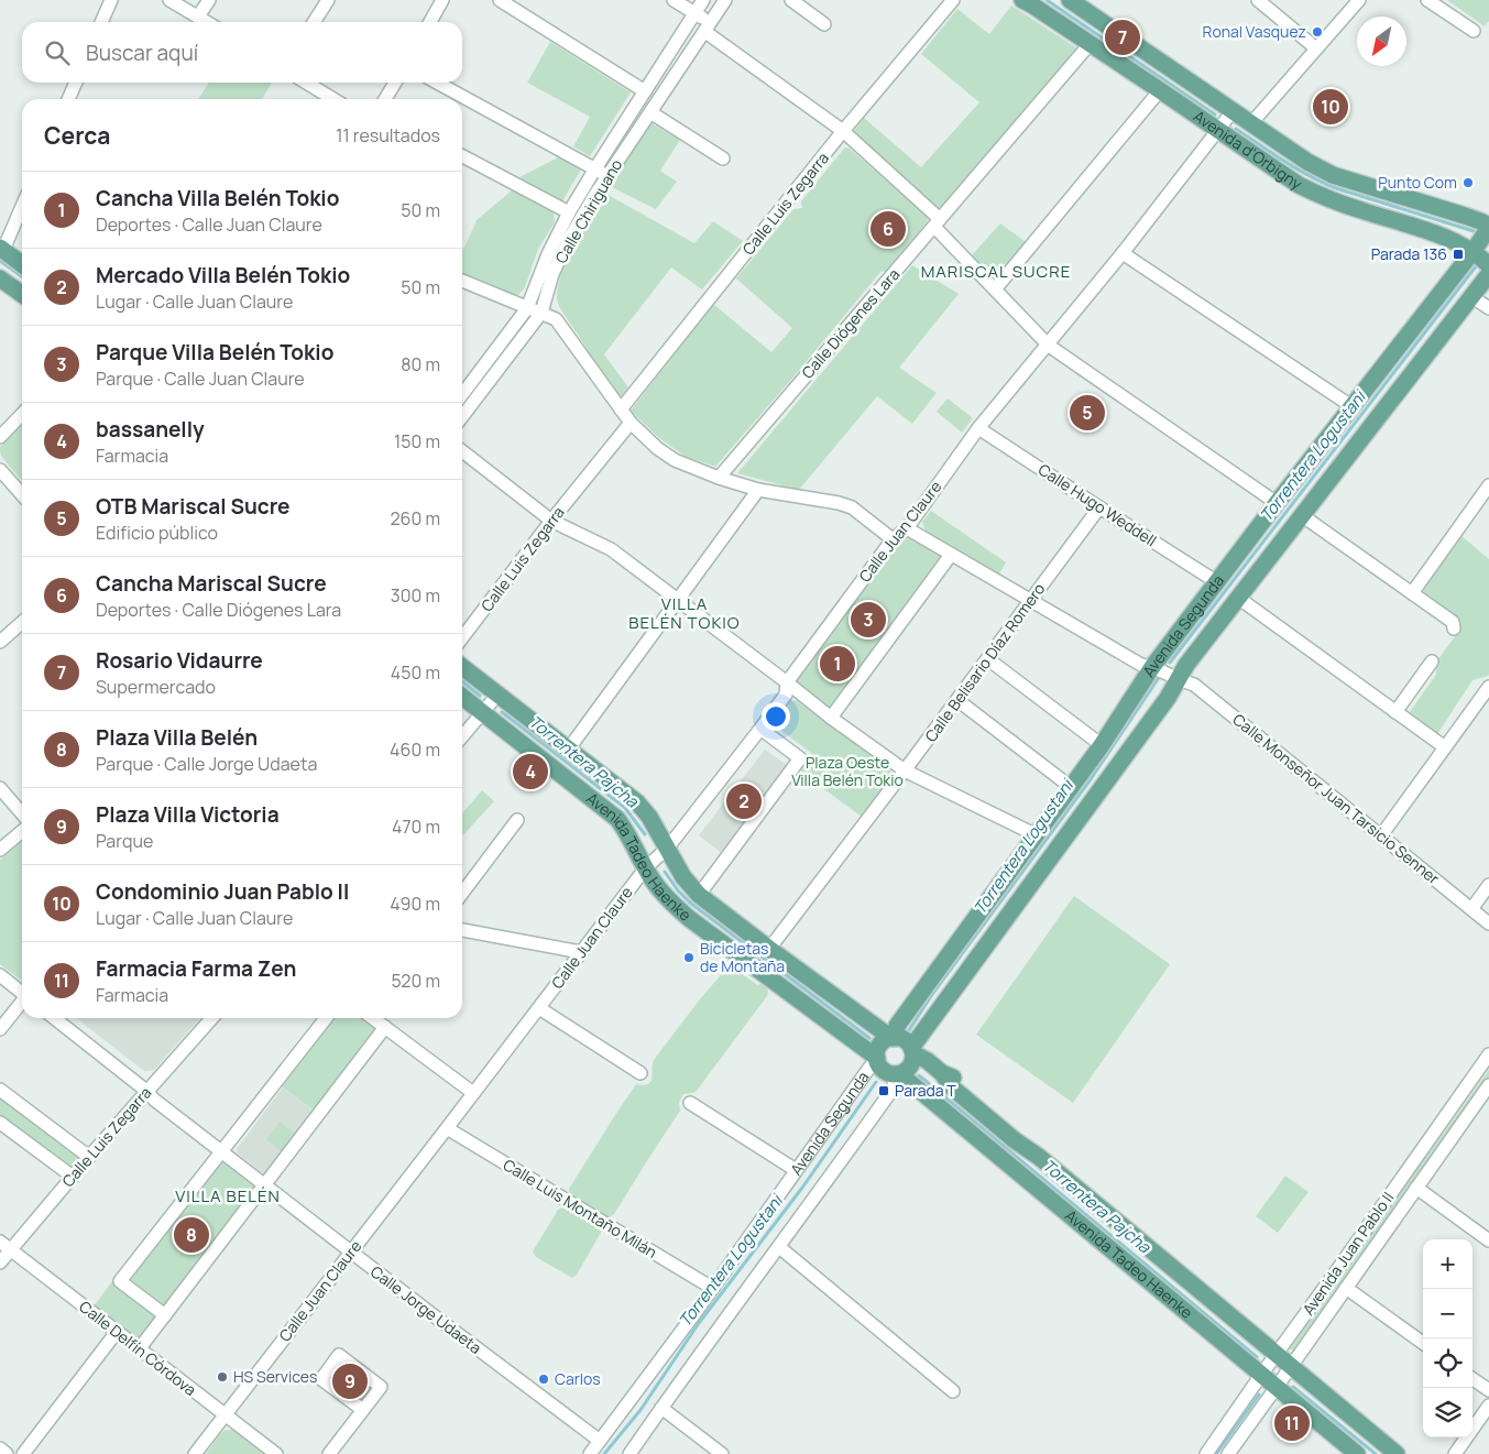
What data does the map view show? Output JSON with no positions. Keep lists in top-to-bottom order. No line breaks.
{"streets":{"main road":["Avenida d'Orbigny","Avenida Segunda","Avenida Tadeo Haenke"],"street":["Calle Luis Zegarra","Calle Chiriguano","Calle Diógenes Lara","Calle Hugo Weddell","Calle Juan Claure","Calle Belisario Díaz Romero","Calle Monseñor Juan Tarsicio Senner","Calle Luis Montaño Milán","Avenida Juan Pablo II","Calle Jorge Udaeta","Calle Delfín Córdova"]},"crossings":[["Avenida d'Orbigny","Calle Diógenes Lara"],["Avenida d'Orbigny","Calle Juan Claure"],["Avenida d'Orbigny","Avenida Segunda"],["Calle Luis Zegarra","Calle Jorge Udaeta"],["Calle Luis Zegarra","Calle Delfín Córdova"],["Calle Hugo Weddell","Calle Juan Claure"],["Calle Hugo Weddell","Avenida Segunda"],["Calle Hugo Weddell","Calle Belisario Díaz Romero"],["Calle Juan Claure","Calle Monseñor Juan Tarsicio Senner"],["Calle Juan Claure","Avenida Tadeo Haenke"],["Calle Juan Claure","Calle Luis Montaño Milán"],["Calle Juan Claure","Calle Jorge Udaeta"],["Calle Juan Claure","Calle Delfín Córdova"],["Avenida Segunda","Calle Monseñor Juan Tarsicio Senner"],["Avenida Segunda","Avenida Tadeo Haenke"],["Avenida Segunda","Calle Luis Montaño Milán"],["Avenida Segunda","Calle Jorge Udaeta"],["Calle Belisario Díaz Romero","Calle Monseñor Juan Tarsicio Senner"],["Calle Belisario Díaz Romero","Avenida Tadeo Haenke"],["Avenida Tadeo Haenke","Avenida Juan Pablo II"]],"districts":["MARISCAL SUCRE","VILLA BELÉN TOKIO","VILLA BELÉN"],"water":["Torrentera Logustani","Torrentera Pajcha"],"parks":["Plaza Oeste Villa Belén Tokio"],"places":{"other":["Ronal Vasquez","Punto Com","Bicicletas de Montaña","HS Services","Carlos"],"transit":["Parada 136","Parada T"]},"north":"bottom left","page":{"pins":["7","10","6","5","3","1","4","2","8","9","11"],"search":"Buscar aquí","heading":["Cerca","11 resultados"],"list":[{"mark":"1","name":"Cancha Villa Belén Tokio","note":"Deportes · Calle Juan Claure","value":"50 m"},{"mark":"2","name":"Mercado Villa Belén Tokio","note":"Lugar · Calle Juan Claure","value":"50 m"},{"mark":"3","name":"Parque Villa Belén Tokio","note":"Parque · Calle Juan Claure","value":"80 m"},{"mark":"4","name":"bassanelly","note":"Farmacia","value":"150 m"},{"mark":"5","name":"OTB Mariscal Sucre","note":"Edificio público","value":"260 m"},{"mark":"6","name":"Cancha Mariscal Sucre","note":"Deportes · Calle Diógenes Lara","value":"300 m"},{"mark":"7","name":"Rosario Vidaurre","note":"Supermercado","value":"450 m"},{"mark":"8","name":"Plaza Villa Belén","note":"Parque · Calle Jorge Udaeta","value":"460 m"},{"mark":"9","name":"Plaza Villa Victoria","note":"Parque","value":"470 m"},{"mark":"10","name":"Condominio Juan Pablo II","note":"Lugar · Calle Juan Claure","value":"490 m"},{"mark":"11","name":"Farmacia Farma Zen","note":"Farmacia","value":"520 m"}],"map_buttons":["+","−"]}}
